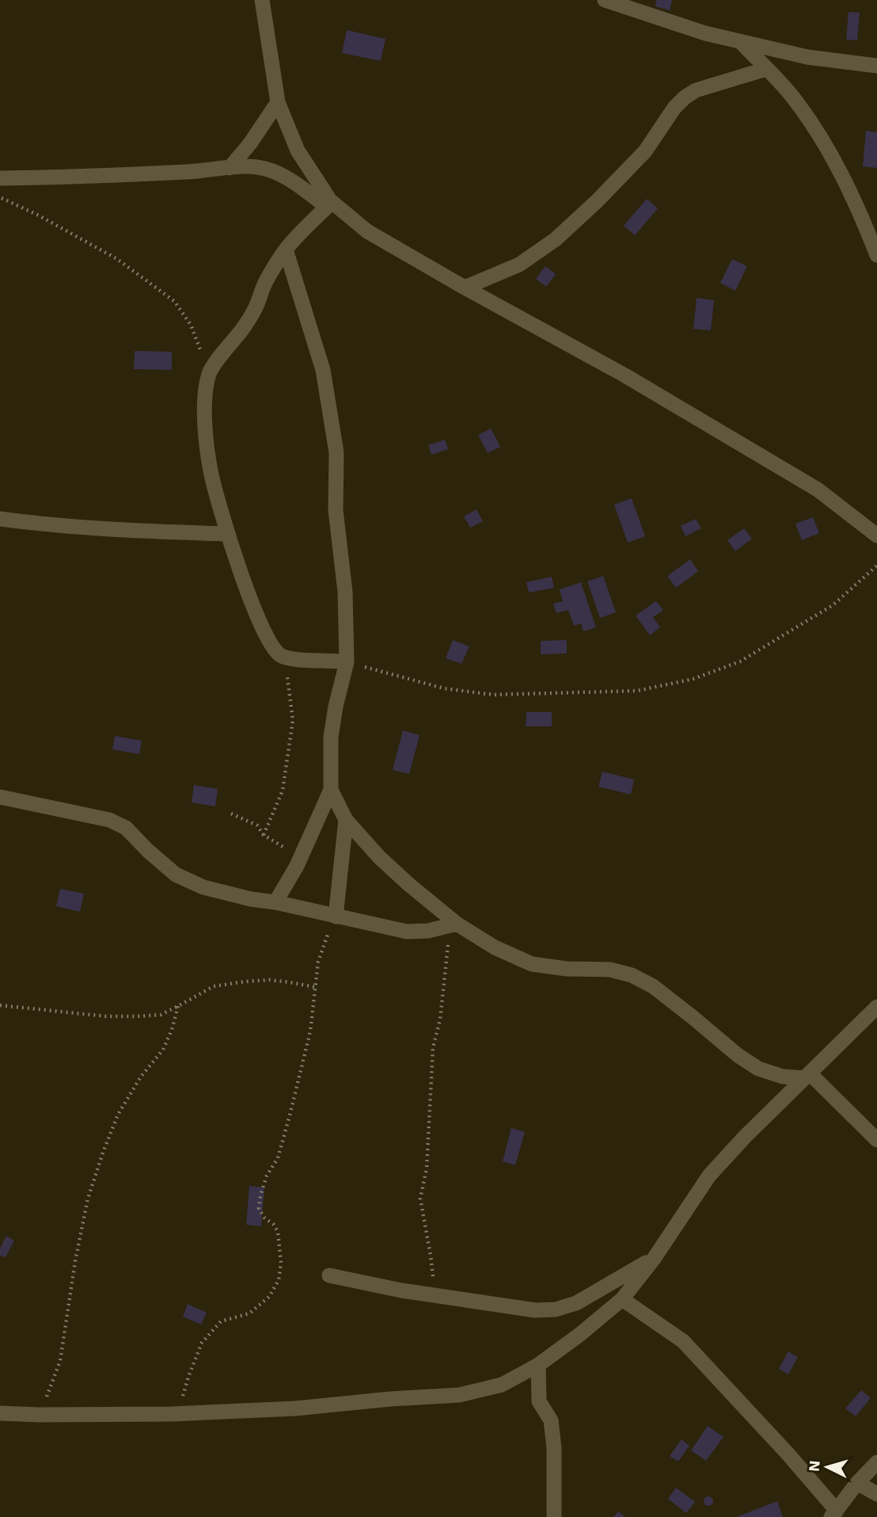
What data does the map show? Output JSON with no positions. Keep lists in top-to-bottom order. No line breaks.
{"north":"left"}
